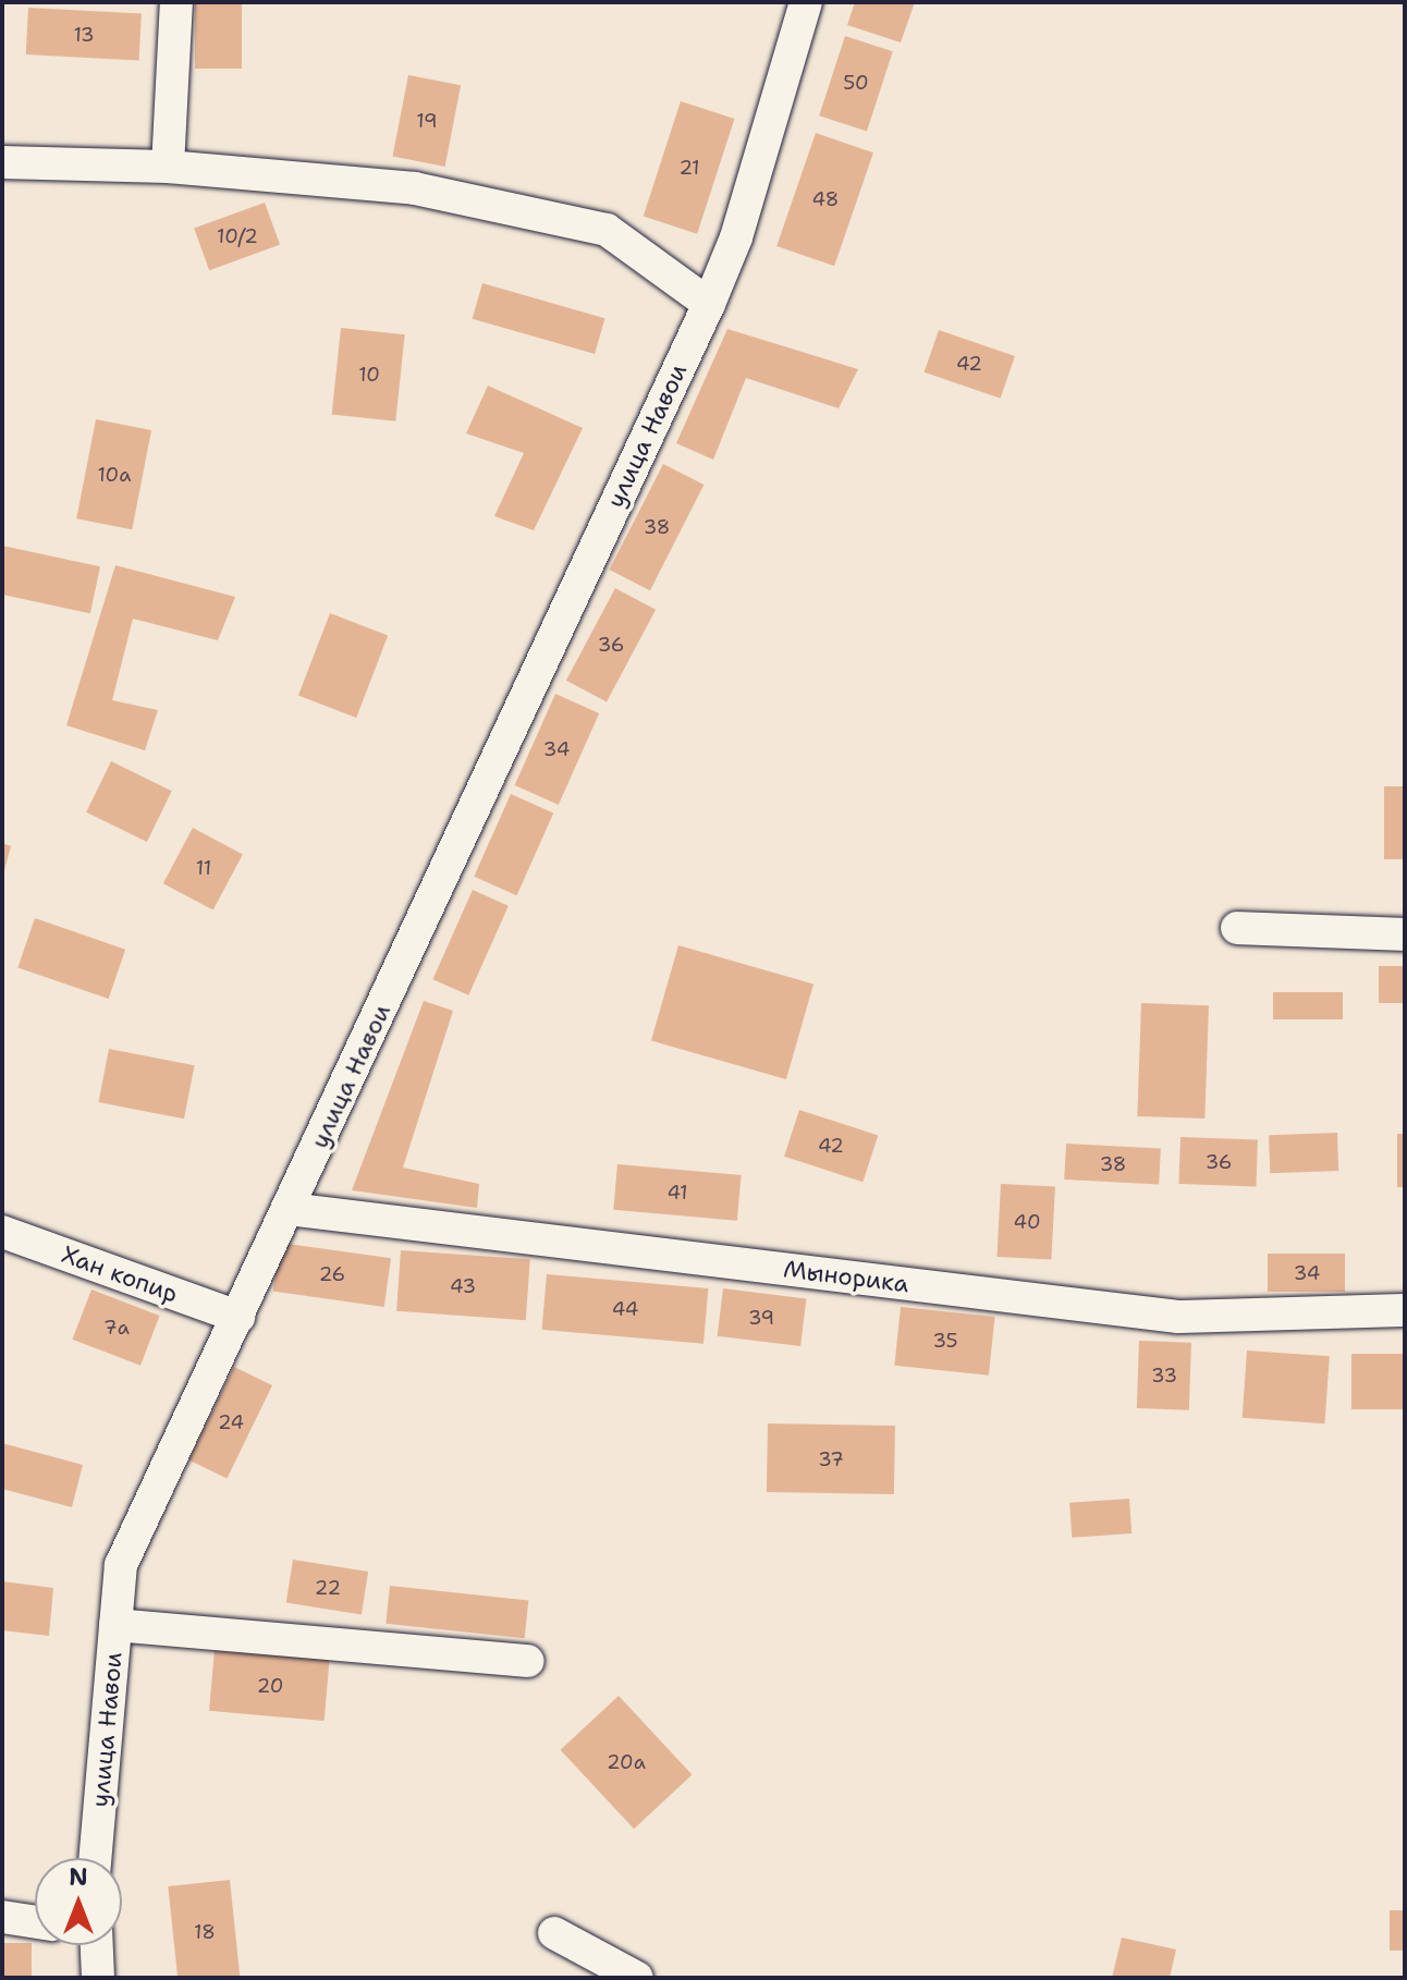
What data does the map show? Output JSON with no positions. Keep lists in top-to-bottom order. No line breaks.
{"streets":{"street":["улица Навои","Хан копир","Мынорика"]},"crossings":[["улица Навои","Хан копир"],["улица Навои","Мынорика"]],"house_numbers":["13","50","19","21","48","10/2","42","10","10а","38","36","34","11","42","36","38","41","40","34","26","43","44","39","7а","35","33","24","37","22","20","20а","18"],"north":"top"}
